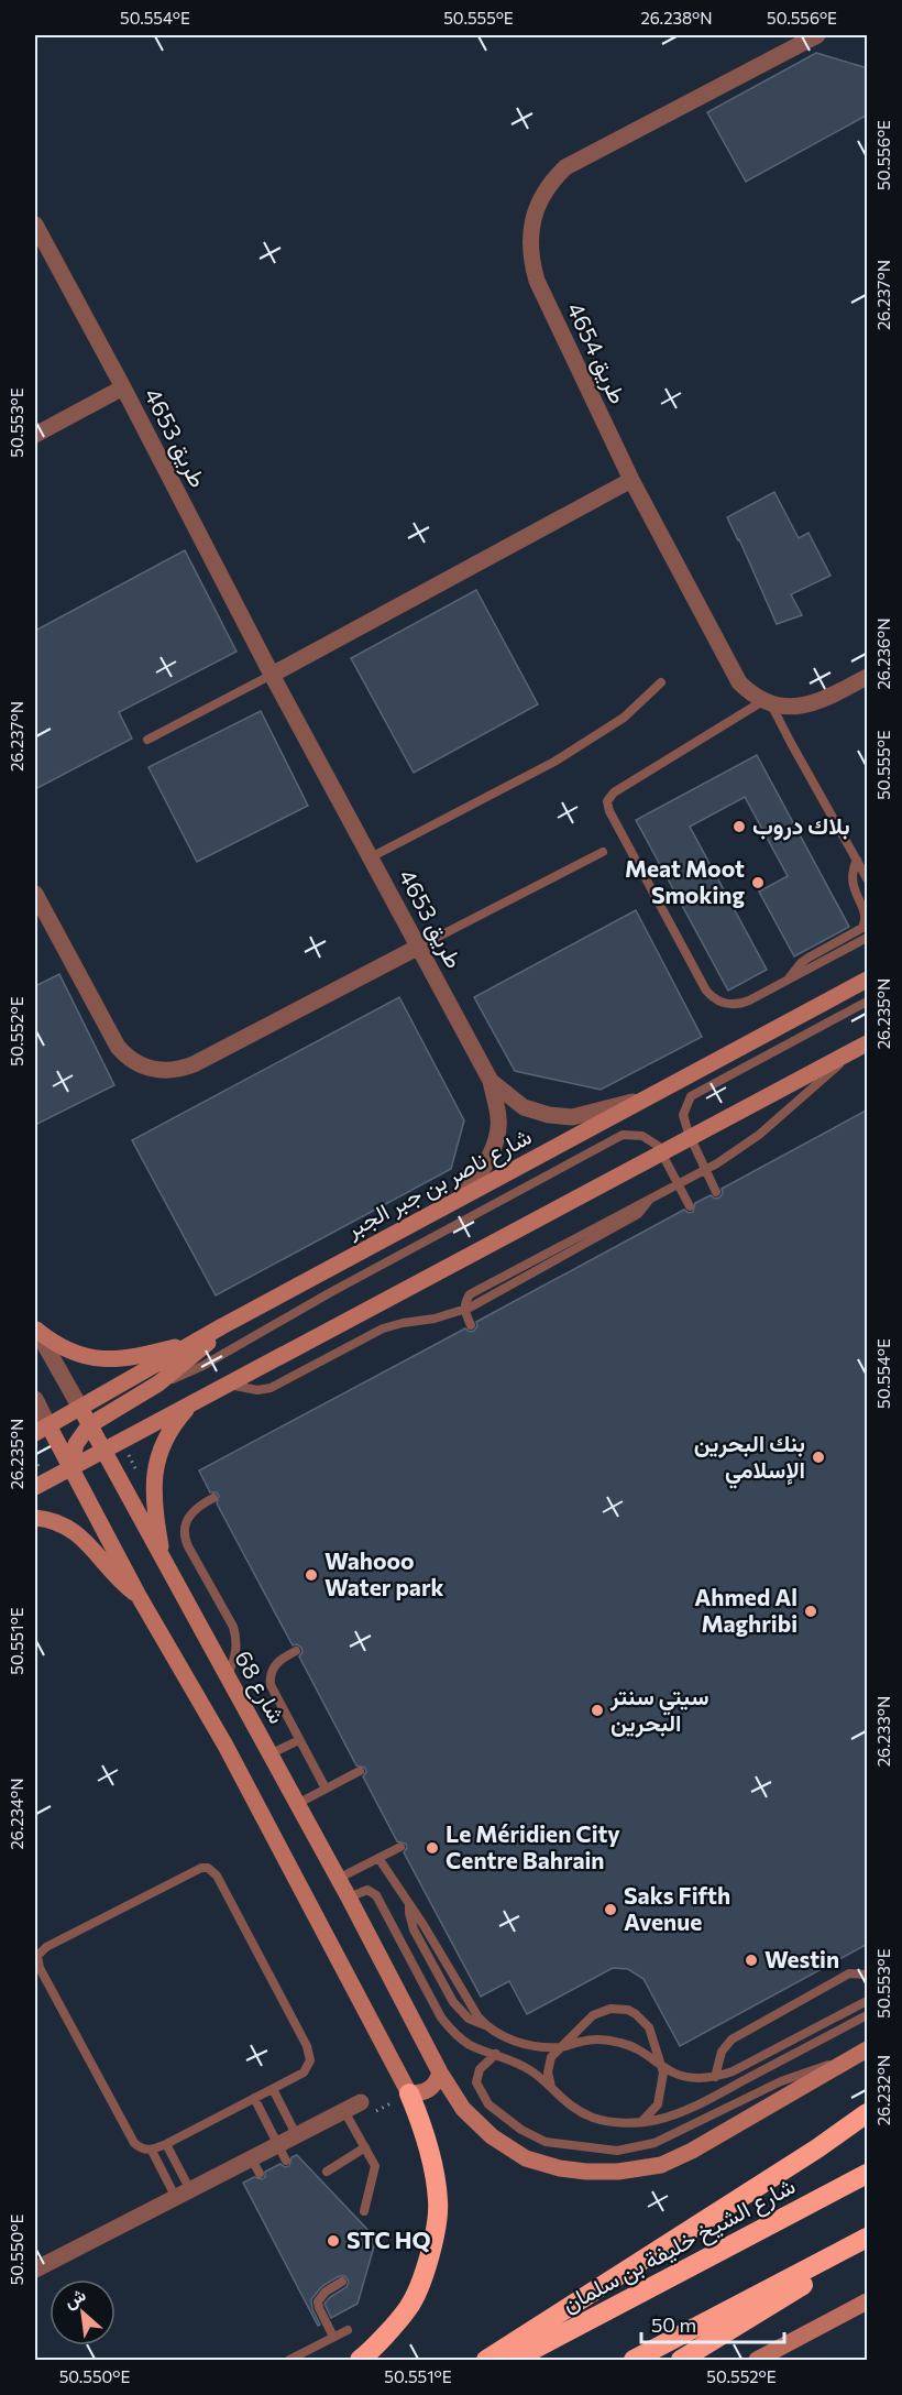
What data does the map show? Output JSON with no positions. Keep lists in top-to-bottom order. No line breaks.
{"streets":{"highway":["شارع الشيخ خليفة بن سلمان"],"main road":["شارع ناصر بن جبر الجبر","شارع 68"],"street":["طريق 4654","طريق 4653"]},"crossings":[["طريق 4653","شارع ناصر بن جبر الجبر"],["شارع ناصر بن جبر الجبر","شارع 68"]],"places":["بلاك دروب","Meat Moot Smoking","بنك البحرين الإسلامي","Wahooo Water park","Ahmed Al Maghribi","سيتي سنتر البحرين","Le Méridien City Centre Bahrain","Saks Fifth Avenue","Westin","STC HQ"],"scale_bar":"50 m","north":"top left","coordinates":["50.554°E","50.555°E","26.238°N","50.556°E","26.237°N","50.553°E","26.236°N","26.235°N","50.552°E","50.551°E","26.233°N","26.234°N","26.232°N","50.550°E"]}
